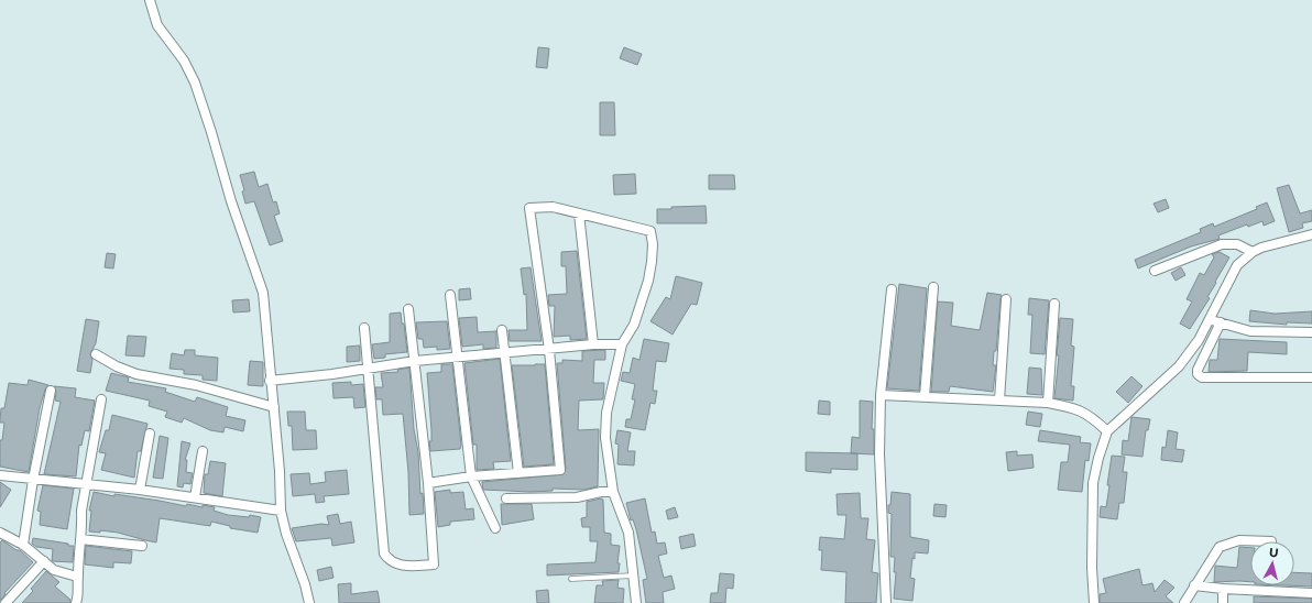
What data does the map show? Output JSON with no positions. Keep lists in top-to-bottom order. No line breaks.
{"north":"top"}
